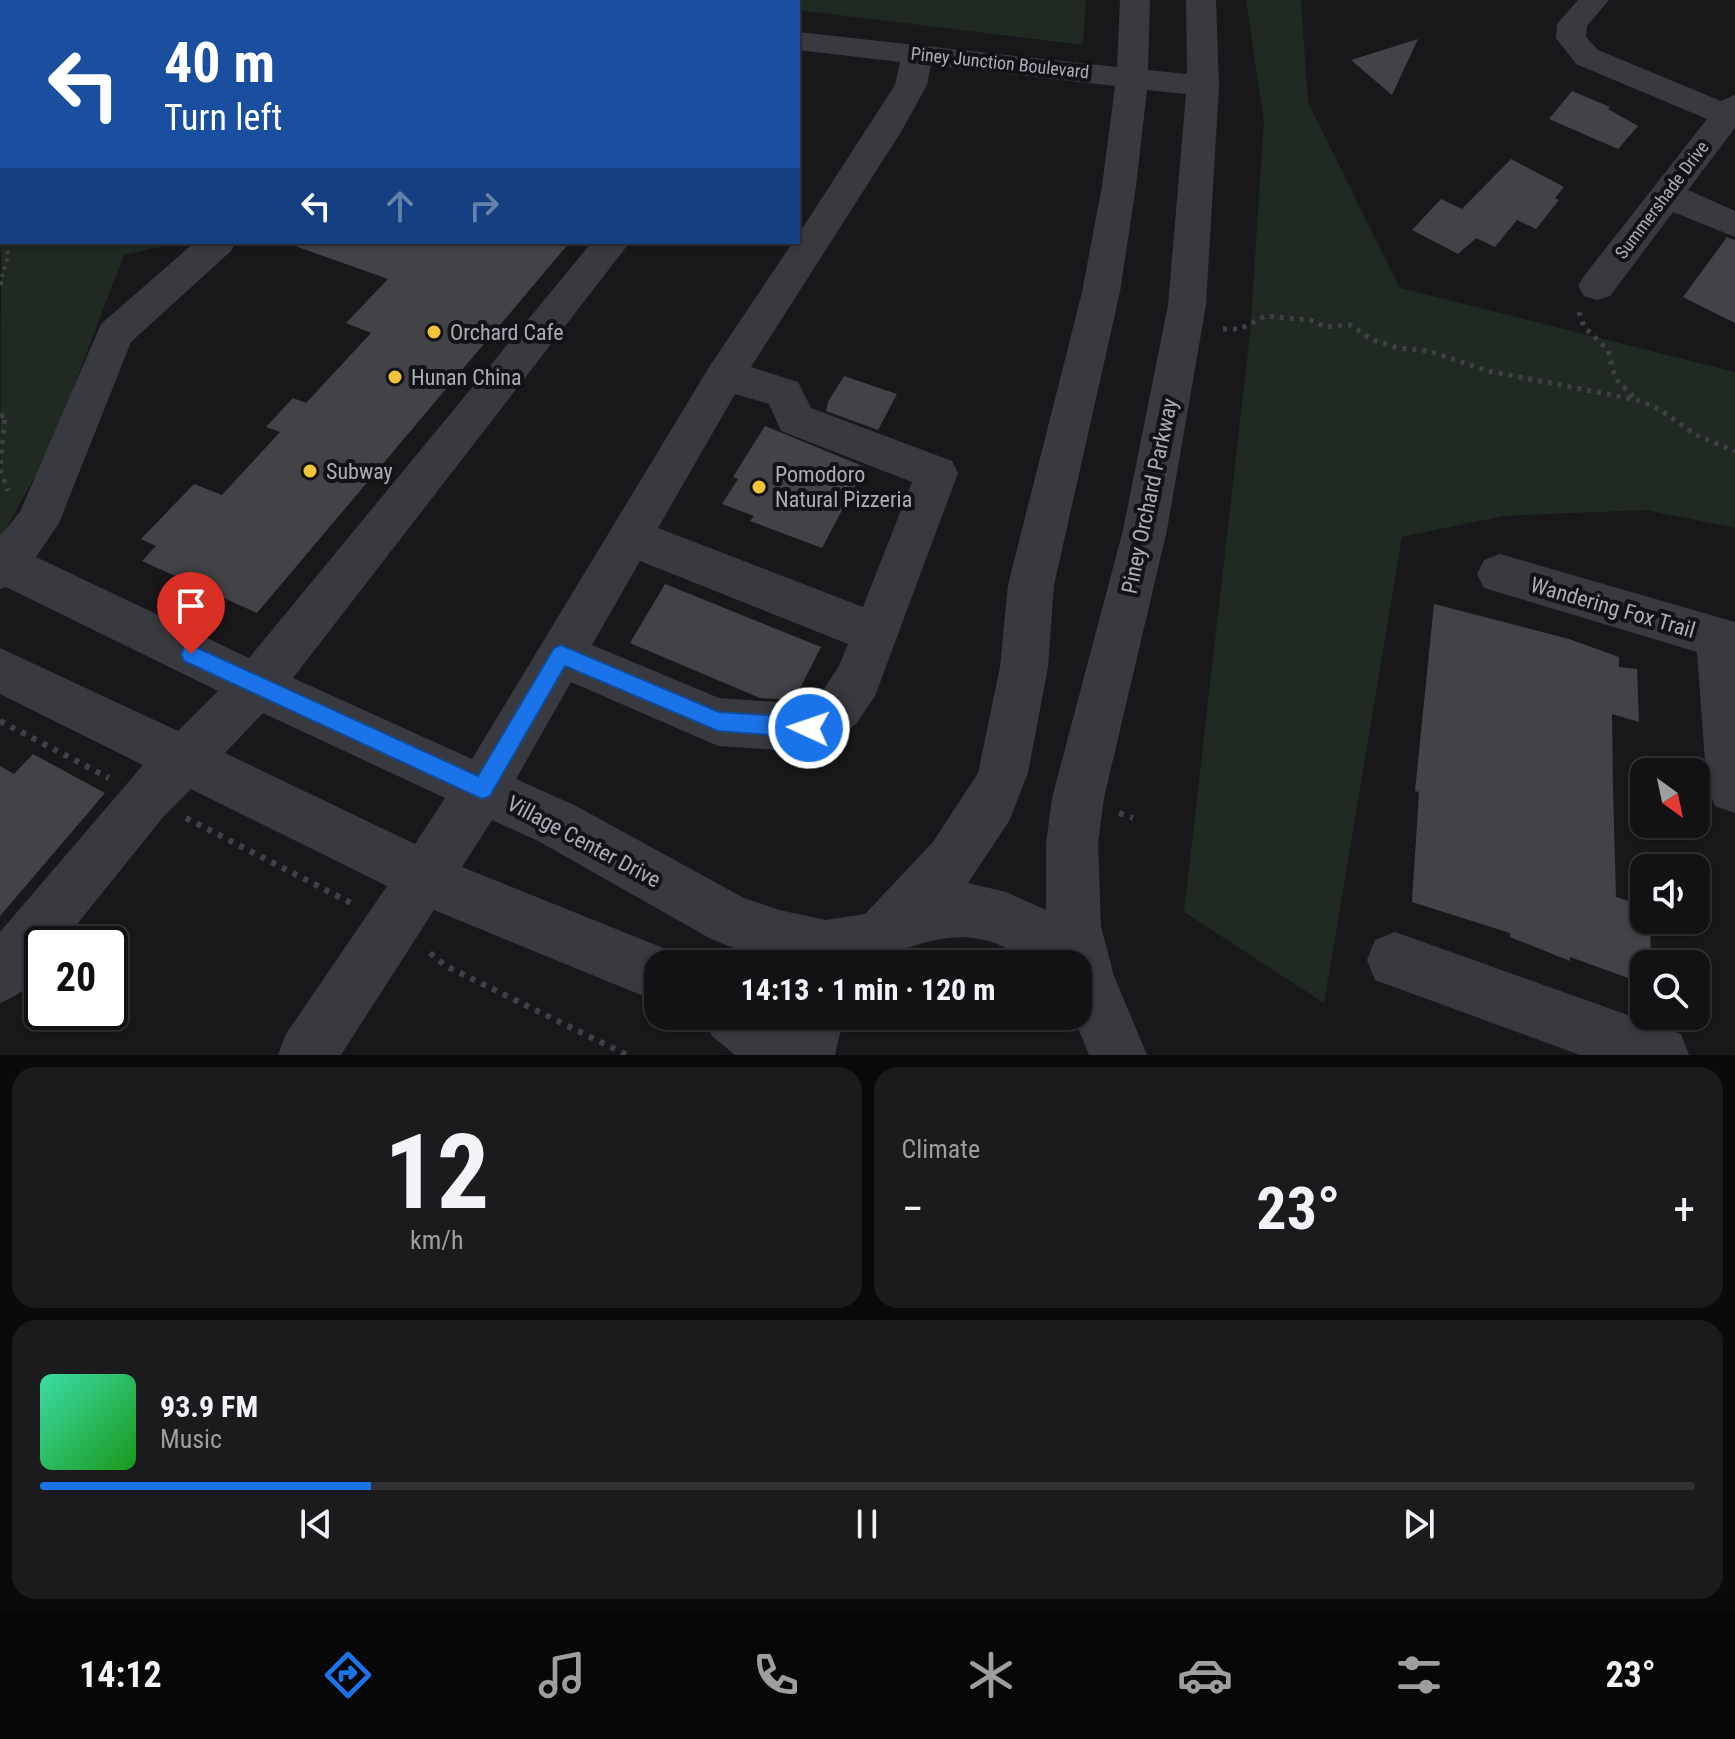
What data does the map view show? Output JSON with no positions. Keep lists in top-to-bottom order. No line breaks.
{"streets":{"street":["Piney Junction Boulevard","Summershade Drive","Piney Orchard Parkway","Wandering Fox Trail","Village Center Drive"]},"crossings":[["Piney Junction Boulevard","Piney Orchard Parkway"]],"places":["Orchard Cafe","Hunan China","Subway","Pomodoro Natural Pizzeria"],"north":"bottom right","page":{"turn":["40 m","Turn left"],"limit":"20","trip":"14:13 · 1 min · 120 m","tile":[["12","km/h"],"Climate"],"heat":["−","23°","+"],"song":["93.9 FM","Music"],"tabs":["14:12","23°"]}}
